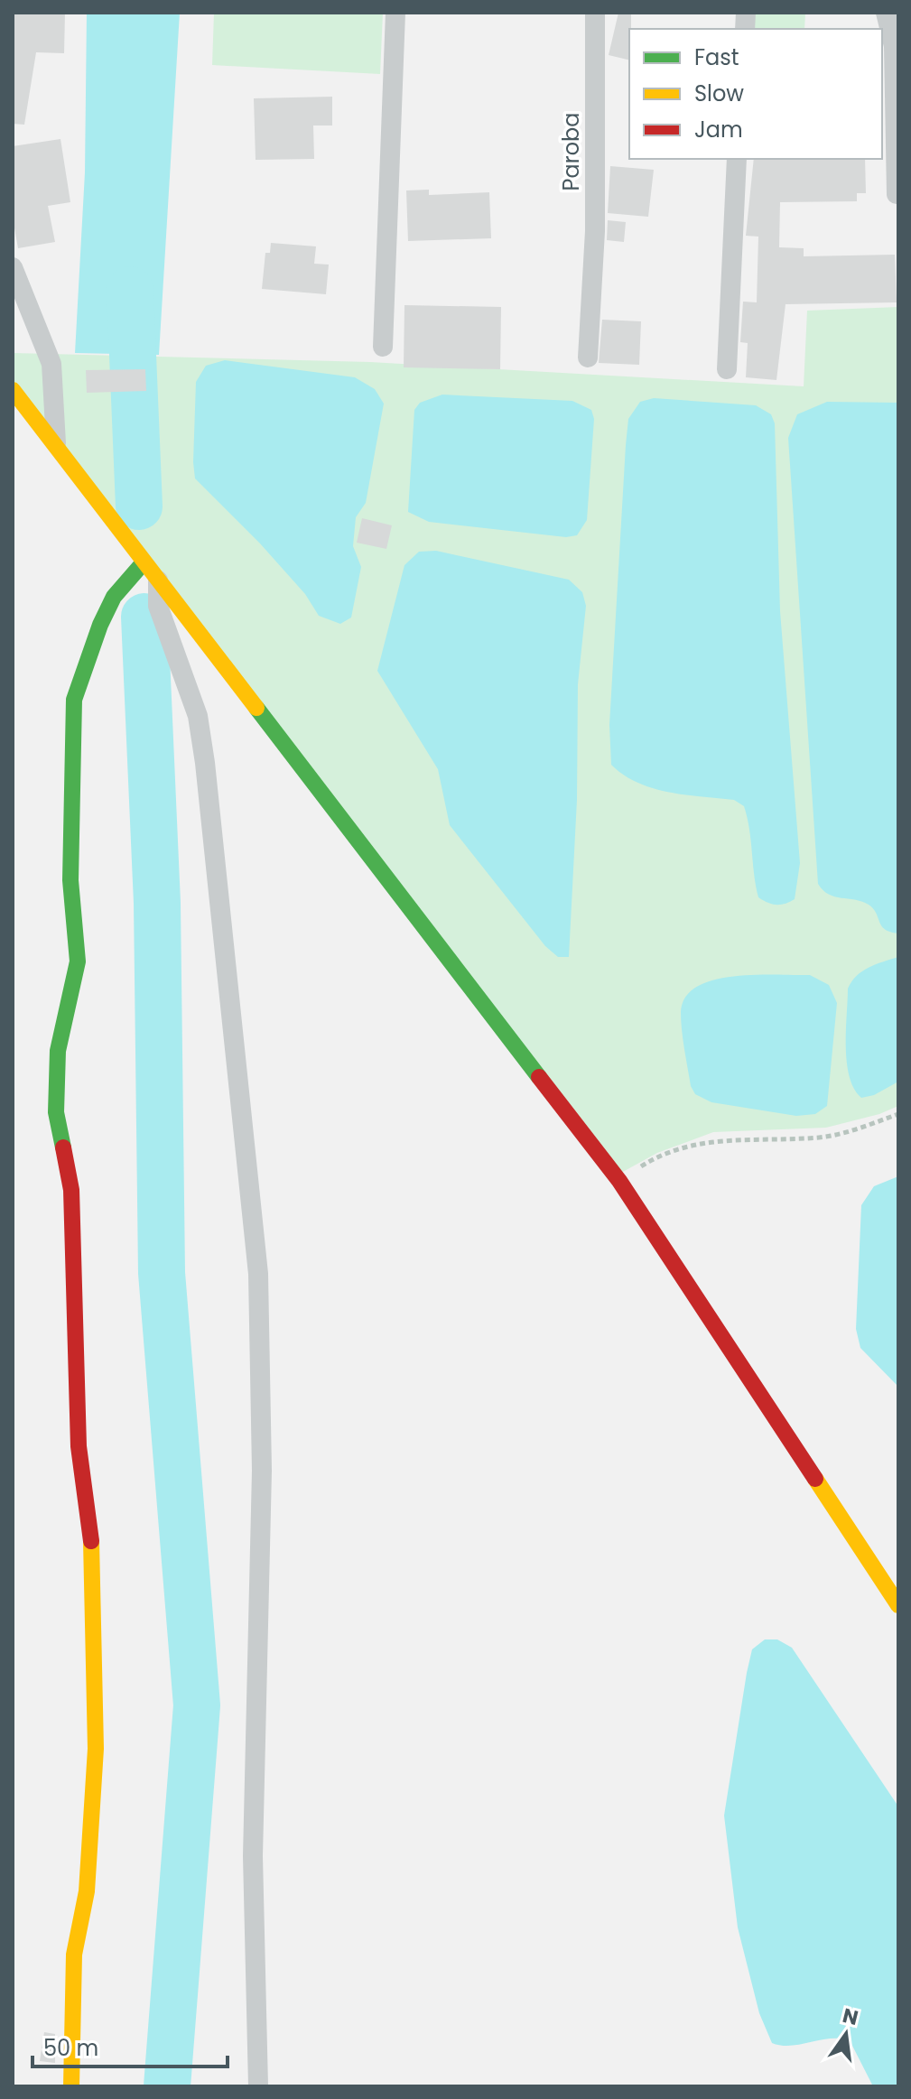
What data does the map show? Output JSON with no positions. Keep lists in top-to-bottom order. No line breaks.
{"streets":{"street":["Paroba"]},"legend":["Fast","Slow","Jam"],"scale_bar":"50 m","north":"top"}
